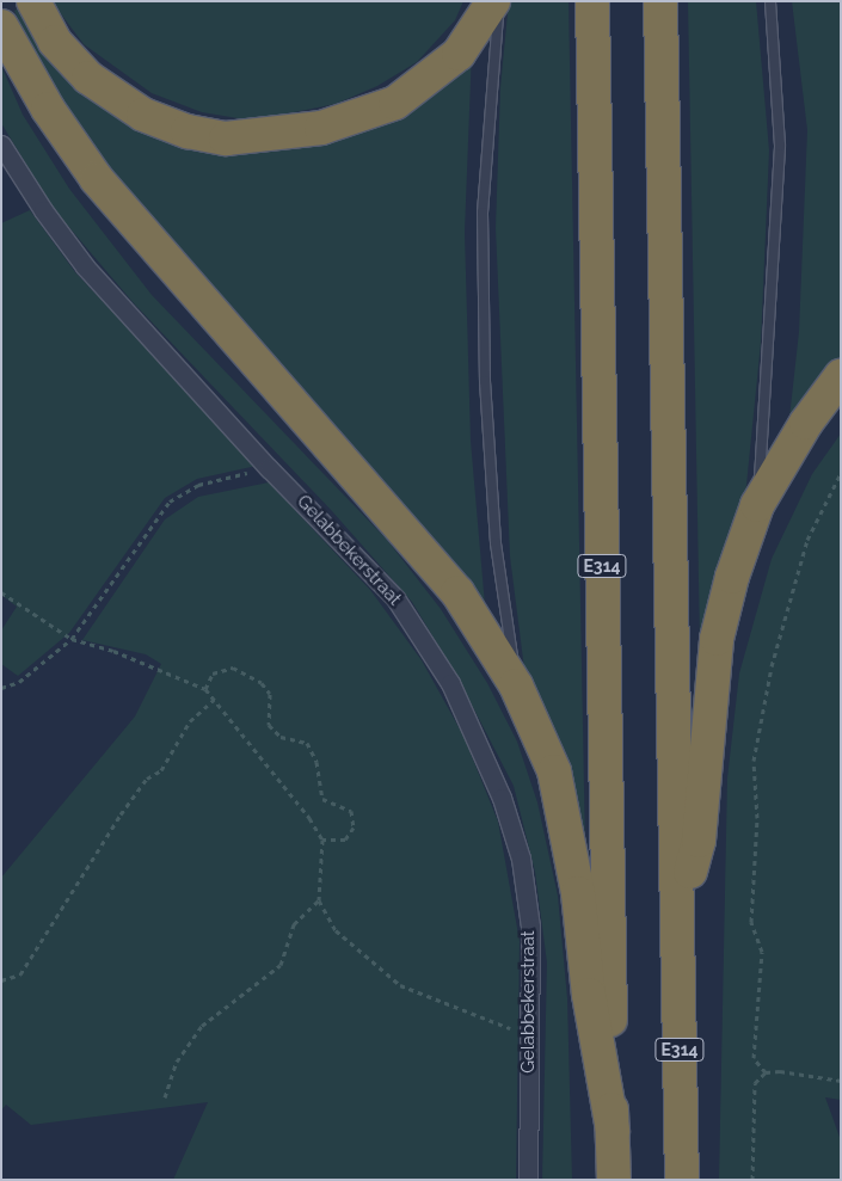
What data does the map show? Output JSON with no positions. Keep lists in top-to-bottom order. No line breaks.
{"streets":{"highway":["E314"],"street":["Gelabbekerstraat"]}}
